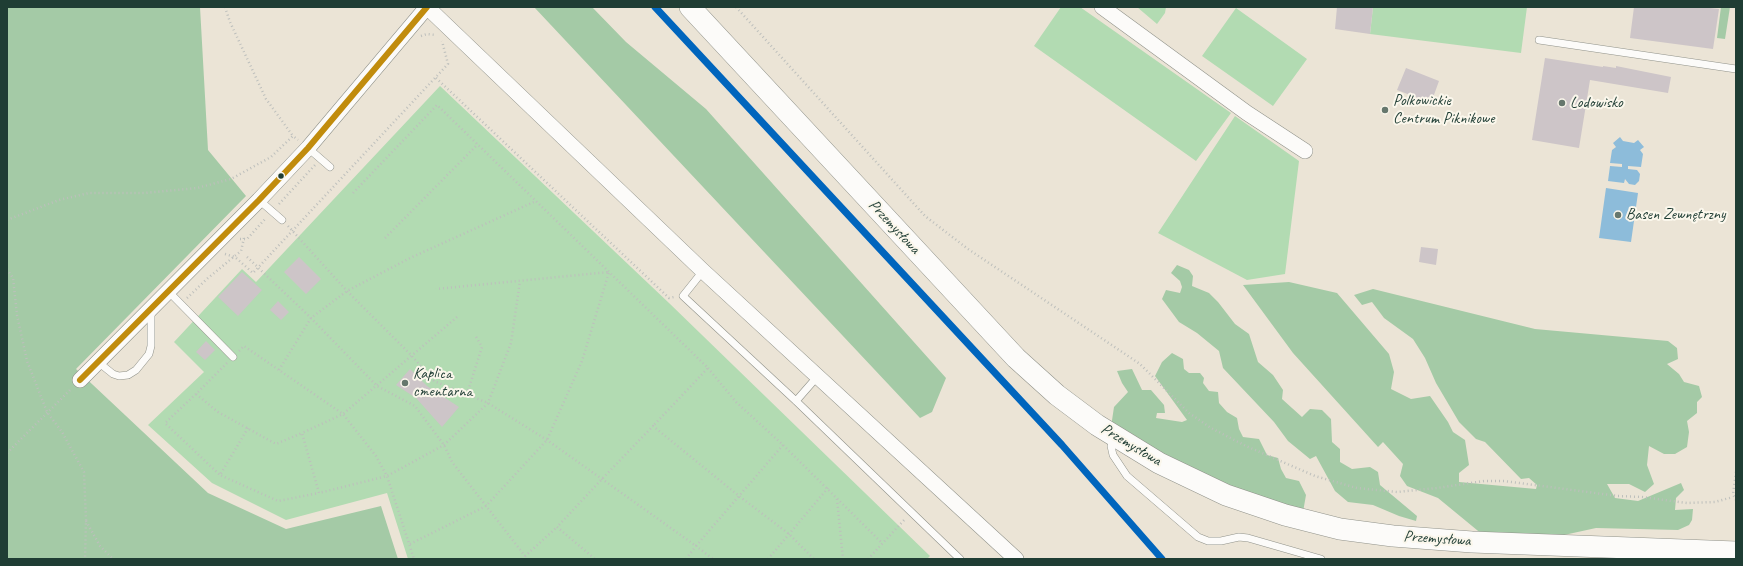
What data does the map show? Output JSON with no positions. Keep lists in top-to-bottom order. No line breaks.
{"streets":{"street":["Przemysłowa"]},"places":["Lodowisko","Polkowickie Centrum Piknikowe","Basen Zewnętrzny","Kaplica cmentarna"]}
